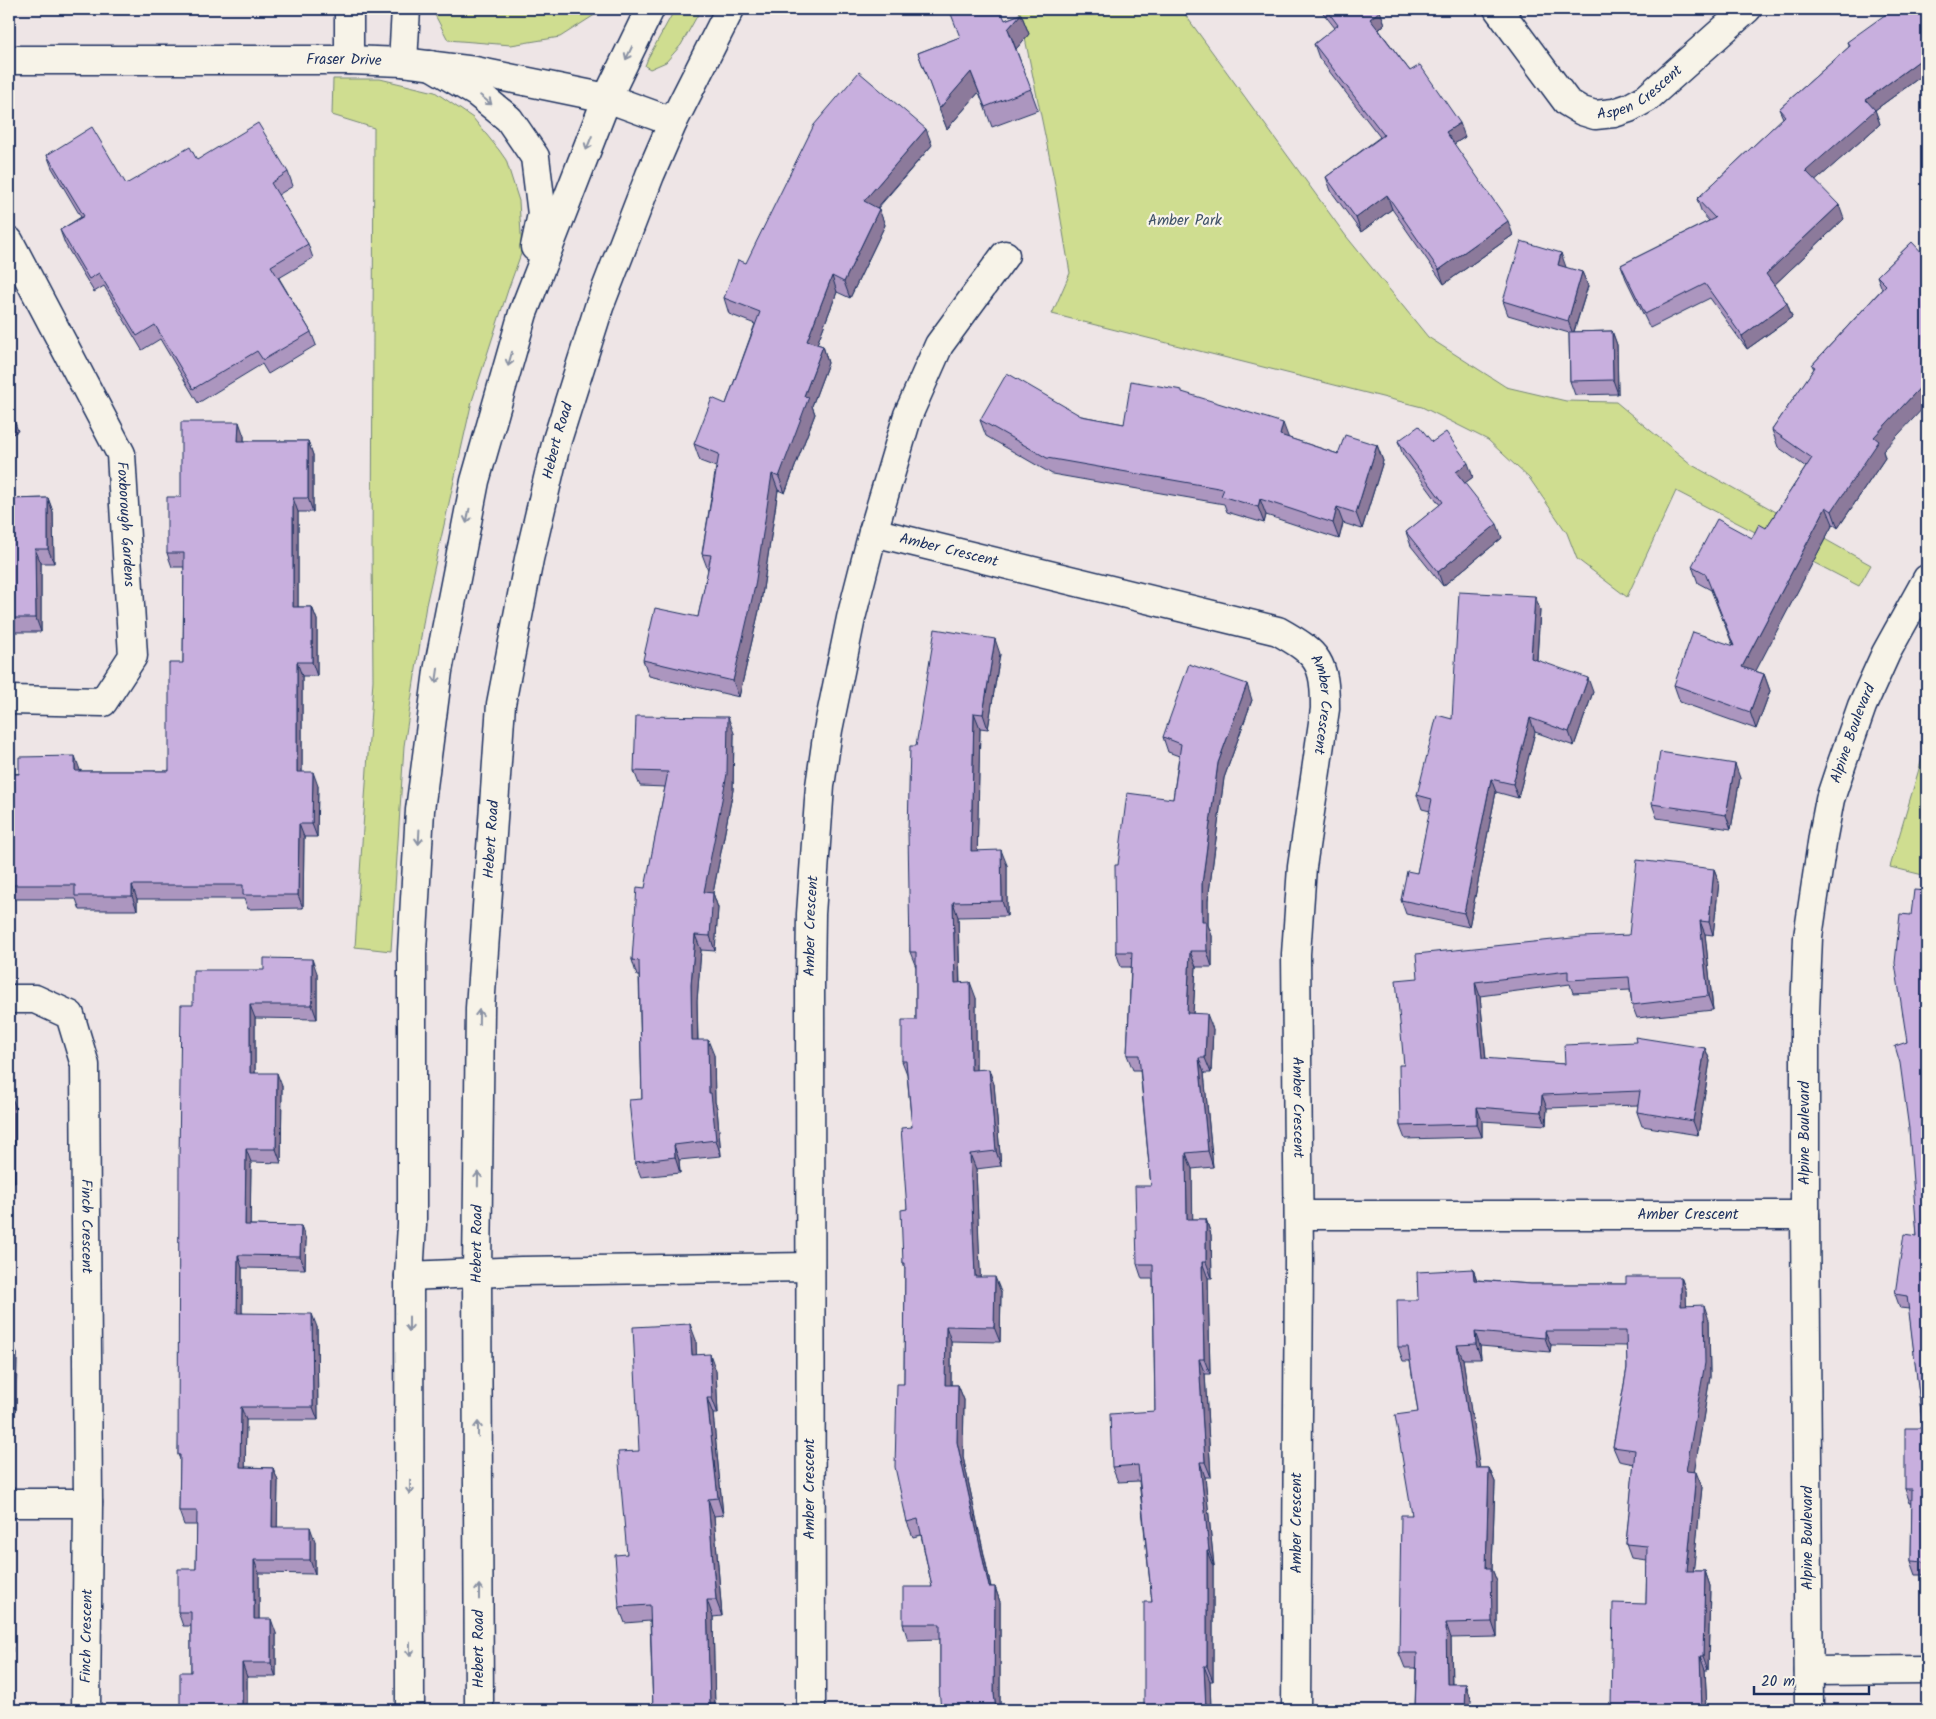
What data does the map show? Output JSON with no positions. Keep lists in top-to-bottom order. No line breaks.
{"streets":{"street":["Fraser Drive","Aspen Crescent","Hebert Road","Foxborough Gardens","Amber Crescent","Alpine Boulevard","Finch Crescent"]},"crossings":[["Fraser Drive","Hebert Road"],["Amber Crescent","Alpine Boulevard"]],"parks":["Amber Park"],"scale_bar":"20 m"}
